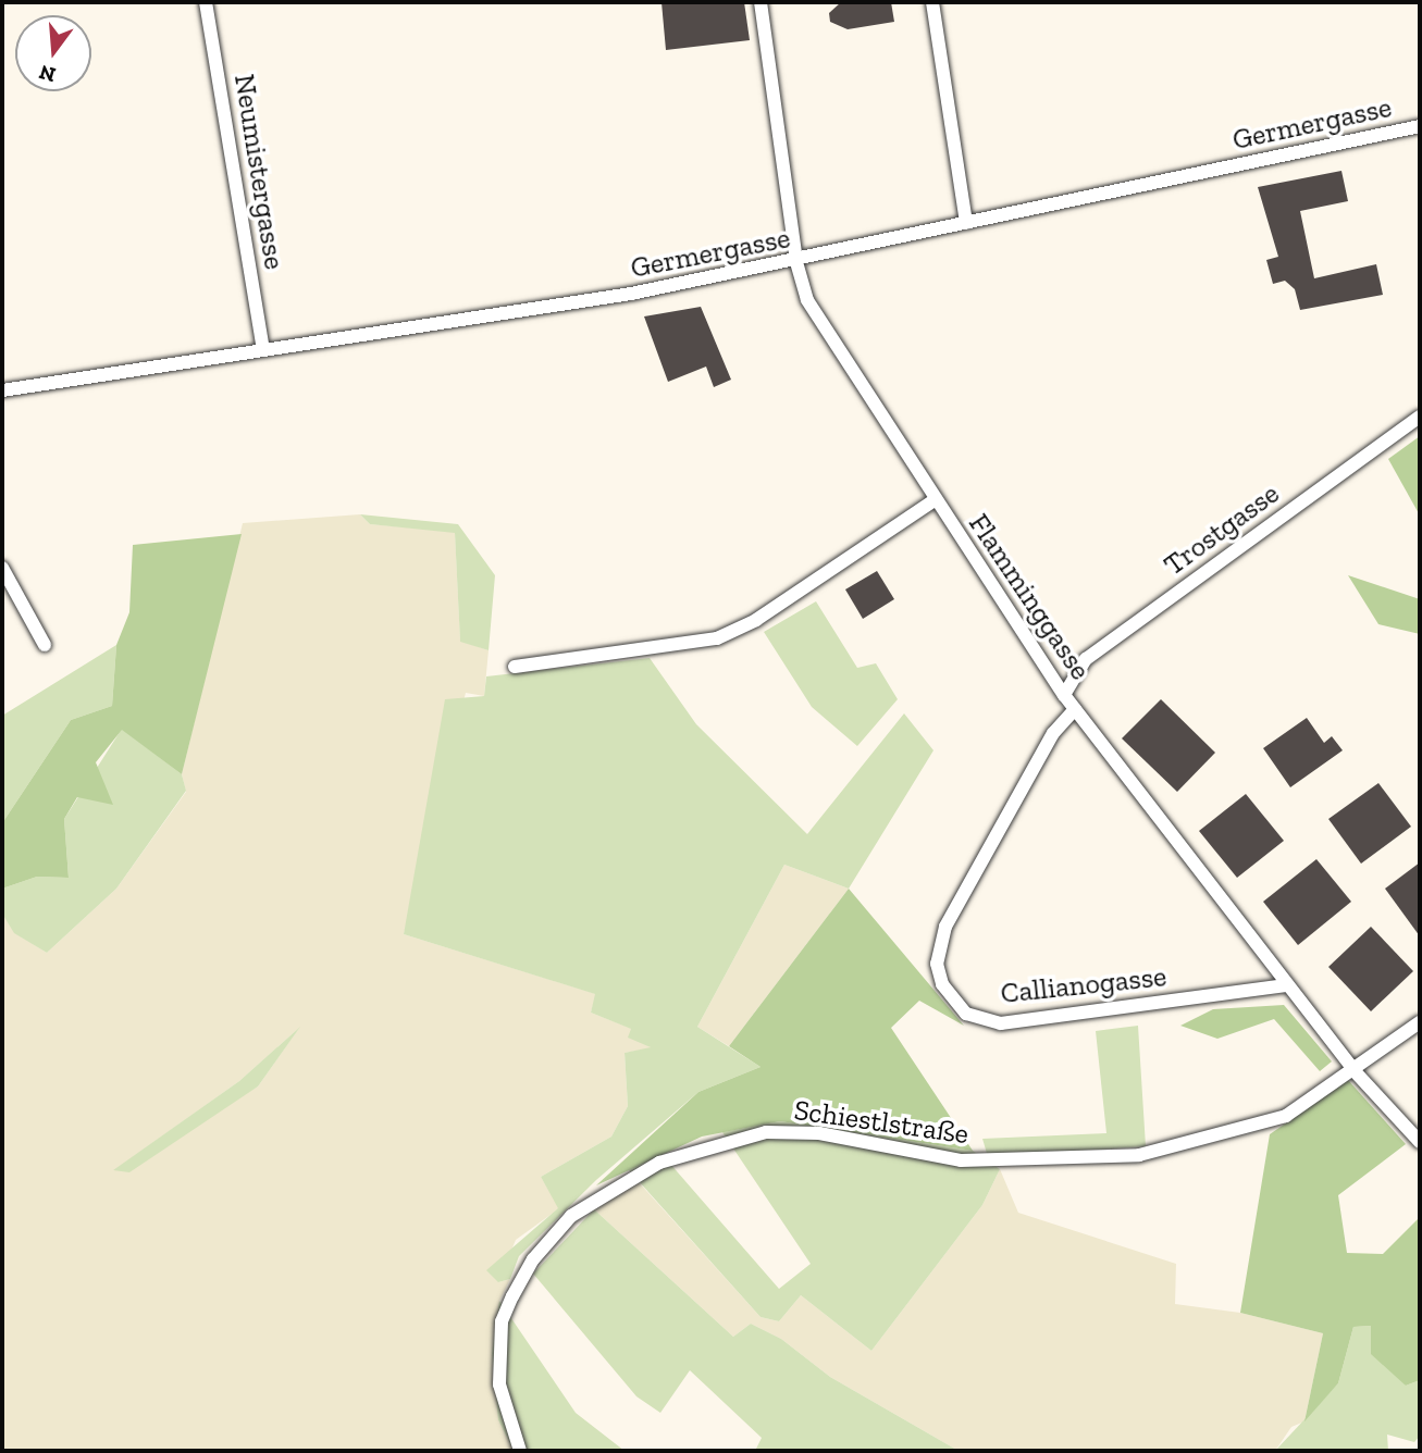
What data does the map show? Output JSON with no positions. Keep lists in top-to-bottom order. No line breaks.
{"streets":{"street":["Germergasse","Neumistergasse","Trostgasse","Flamminggasse","Callianogasse","Schiestlstraße"]},"crossings":[["Germergasse","Neumistergasse"],["Germergasse","Flamminggasse"],["Trostgasse","Flamminggasse"],["Flamminggasse","Callianogasse"],["Flamminggasse","Schiestlstraße"]],"north":"bottom"}
